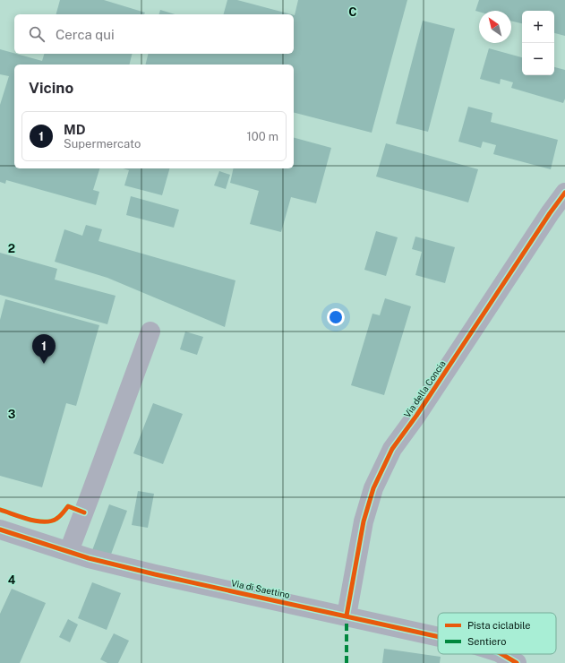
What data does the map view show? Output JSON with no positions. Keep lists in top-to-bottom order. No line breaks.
{"streets":{"street":["Via della Concia","Via di Saettino"]},"crossings":[["Via della Concia","Via di Saettino"]],"legend":["Pista ciclabile","Sentiero"],"north":"top left","page":{"map_buttons":["+","−"],"search":"Cerca qui","heading":"Vicino","list":[{"mark":"1","name":"MD","note":"Supermercato","value":"100 m"}],"pins":"1"},"grid":{"columns":["C"],"rows":["2","3","4"]}}
